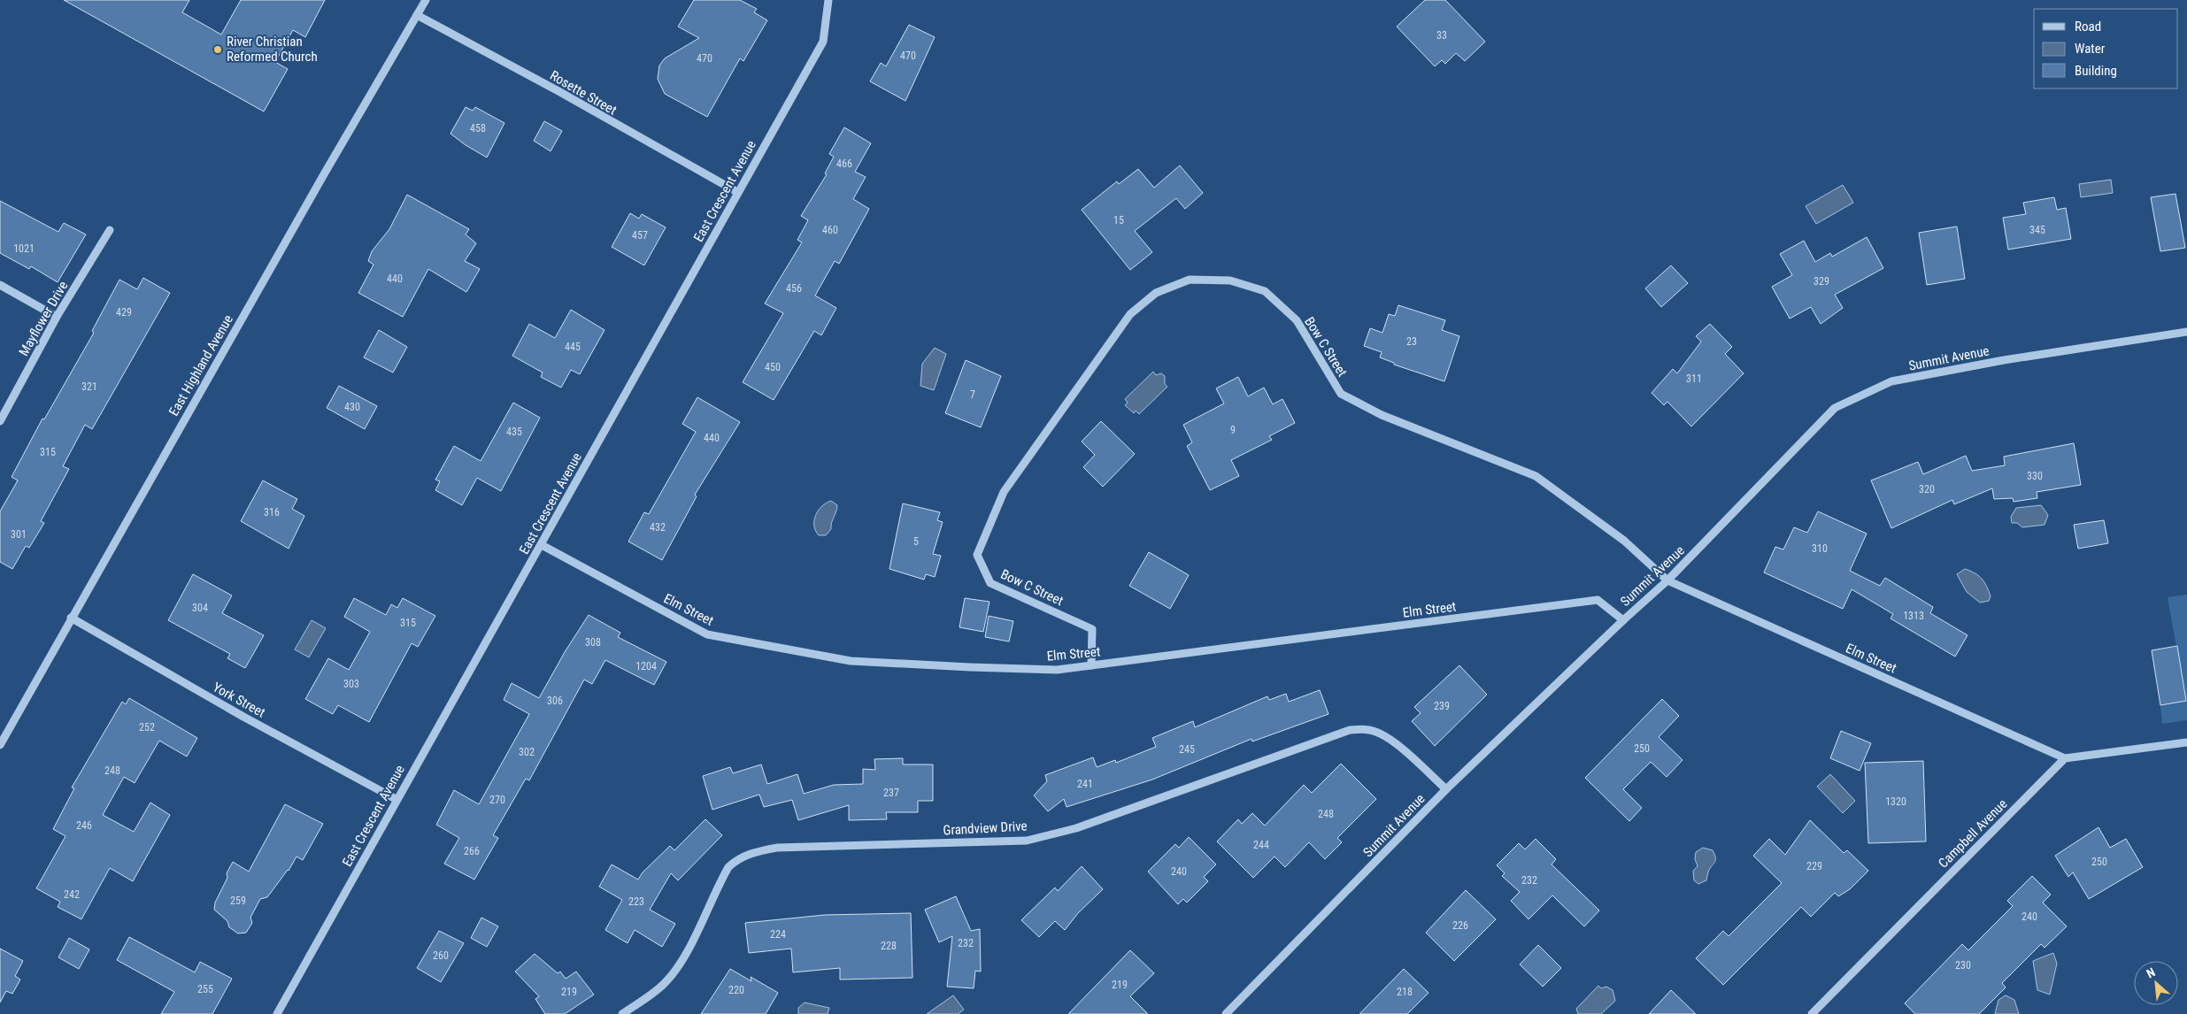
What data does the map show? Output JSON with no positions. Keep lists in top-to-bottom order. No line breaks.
{"streets":{"street":["Rosette Street","East Crescent Avenue","Mayflower Drive","Bow C Street","Summit Avenue","East Highland Avenue","Elm Street","York Street","Grandview Drive","Campbell Avenue"]},"crossings":[["Rosette Street","East Crescent Avenue"],["Rosette Street","East Highland Avenue"],["East Crescent Avenue","Elm Street"],["East Crescent Avenue","York Street"],["Bow C Street","Summit Avenue"],["Bow C Street","Elm Street"],["Summit Avenue","Elm Street"],["Summit Avenue","Grandview Drive"],["East Highland Avenue","York Street"],["Elm Street","Campbell Avenue"]],"places":["River Christian Reformed Church"],"house_numbers":["33","470","470","458","466","15","460","345","457","1021","440","329","456","429","23","445","450","311","321","7","430","9","435","440","315","330","320","316","432","301","5","310","304","1313","315","308","1204","303","306","239","252","250","245","302","248","241","237","270","1320","248","246","244","266","250","229","240","232","242","259","223","240","226","224","232","228","260","230","219","255","220","219","218"],"legend":["Road","Water","Building"],"north":"top left"}
